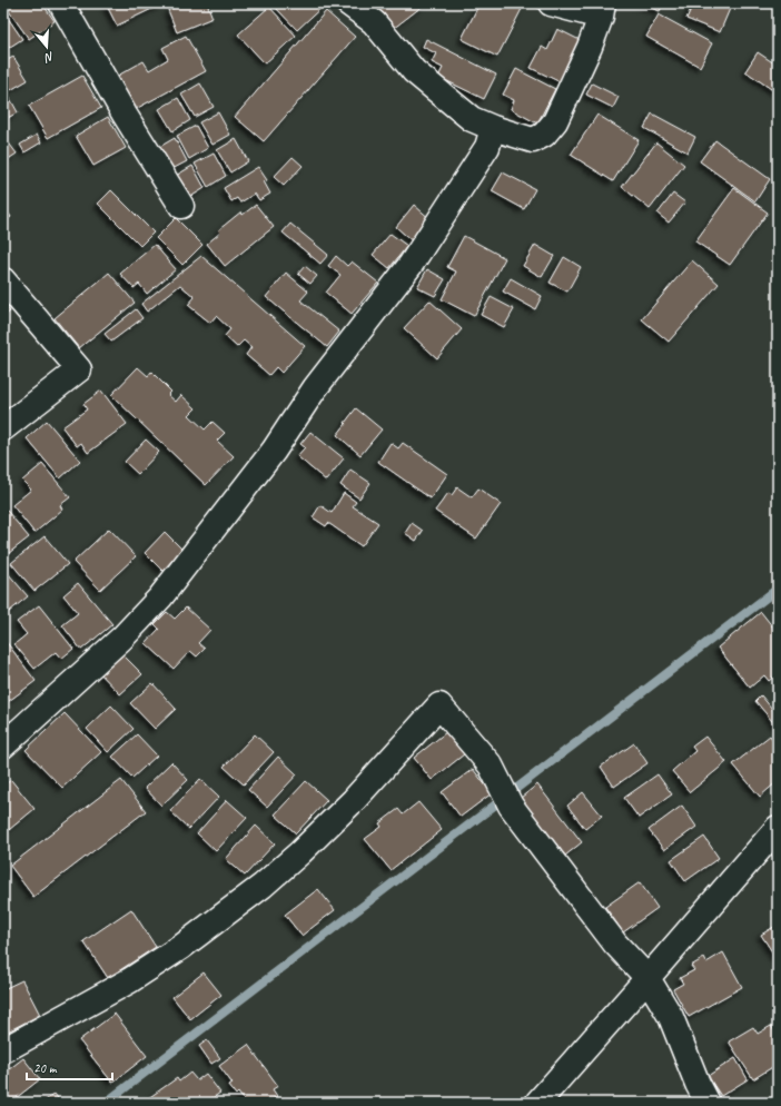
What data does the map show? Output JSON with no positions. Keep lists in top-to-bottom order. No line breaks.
{"scale_bar":"20 m","north":"bottom"}
